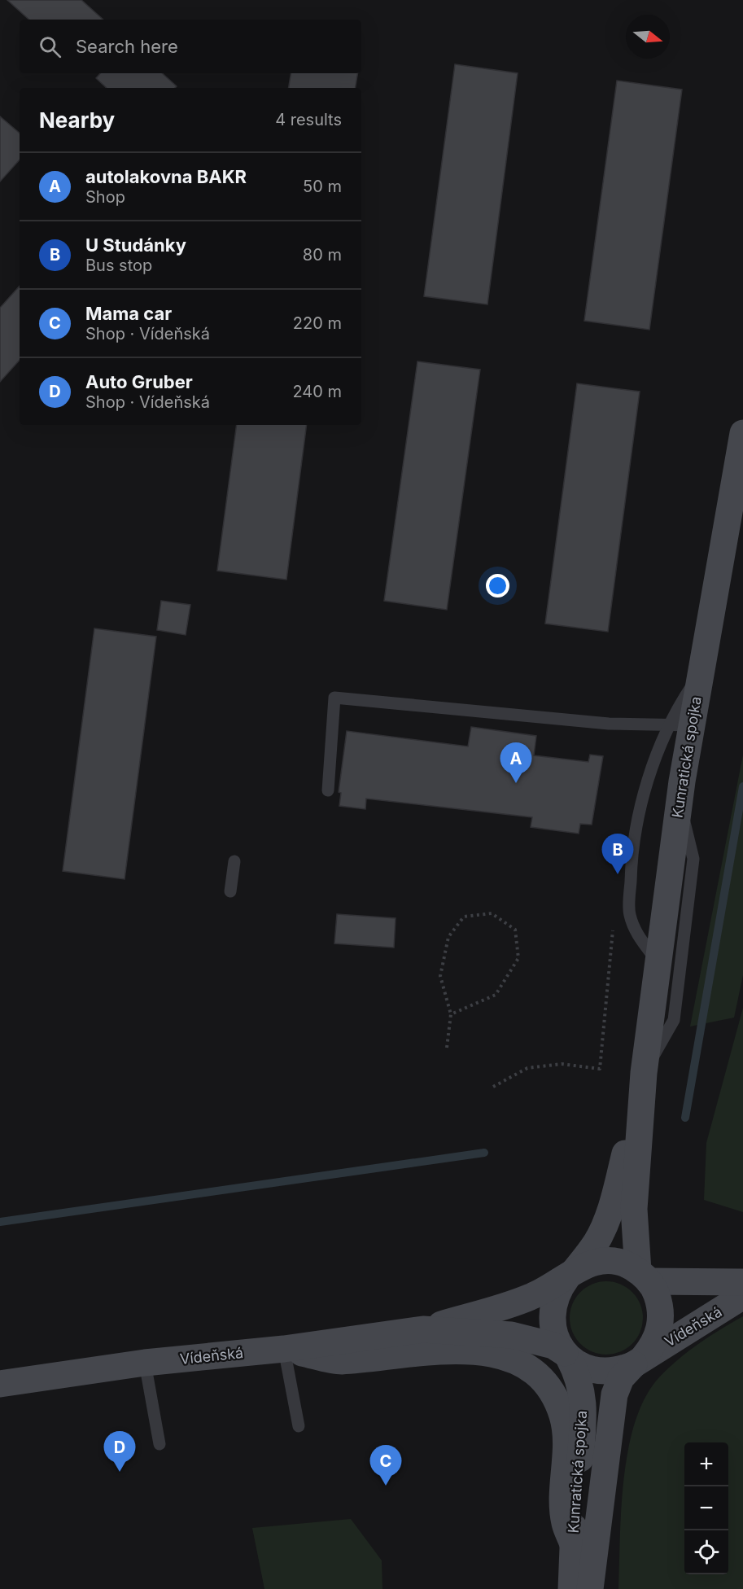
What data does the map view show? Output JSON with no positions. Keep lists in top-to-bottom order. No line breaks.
{"streets":{"main road":["Kunratická spojka","Vídeňská"]},"crossings":[["Kunratická spojka","Vídeňská"]],"north":"right","page":{"search":"Search here","heading":["Nearby","4 results"],"list":[{"mark":"A","name":"autolakovna BAKR","note":"Shop","value":"50 m"},{"mark":"B","name":"U Studánky","note":"Bus stop","value":"80 m"},{"mark":"C","name":"Mama car","note":"Shop · Vídeňská","value":"220 m"},{"mark":"D","name":"Auto Gruber","note":"Shop · Vídeňská","value":"240 m"}],"pins":["A","B","D","C"],"map_buttons":["+","−"]}}
